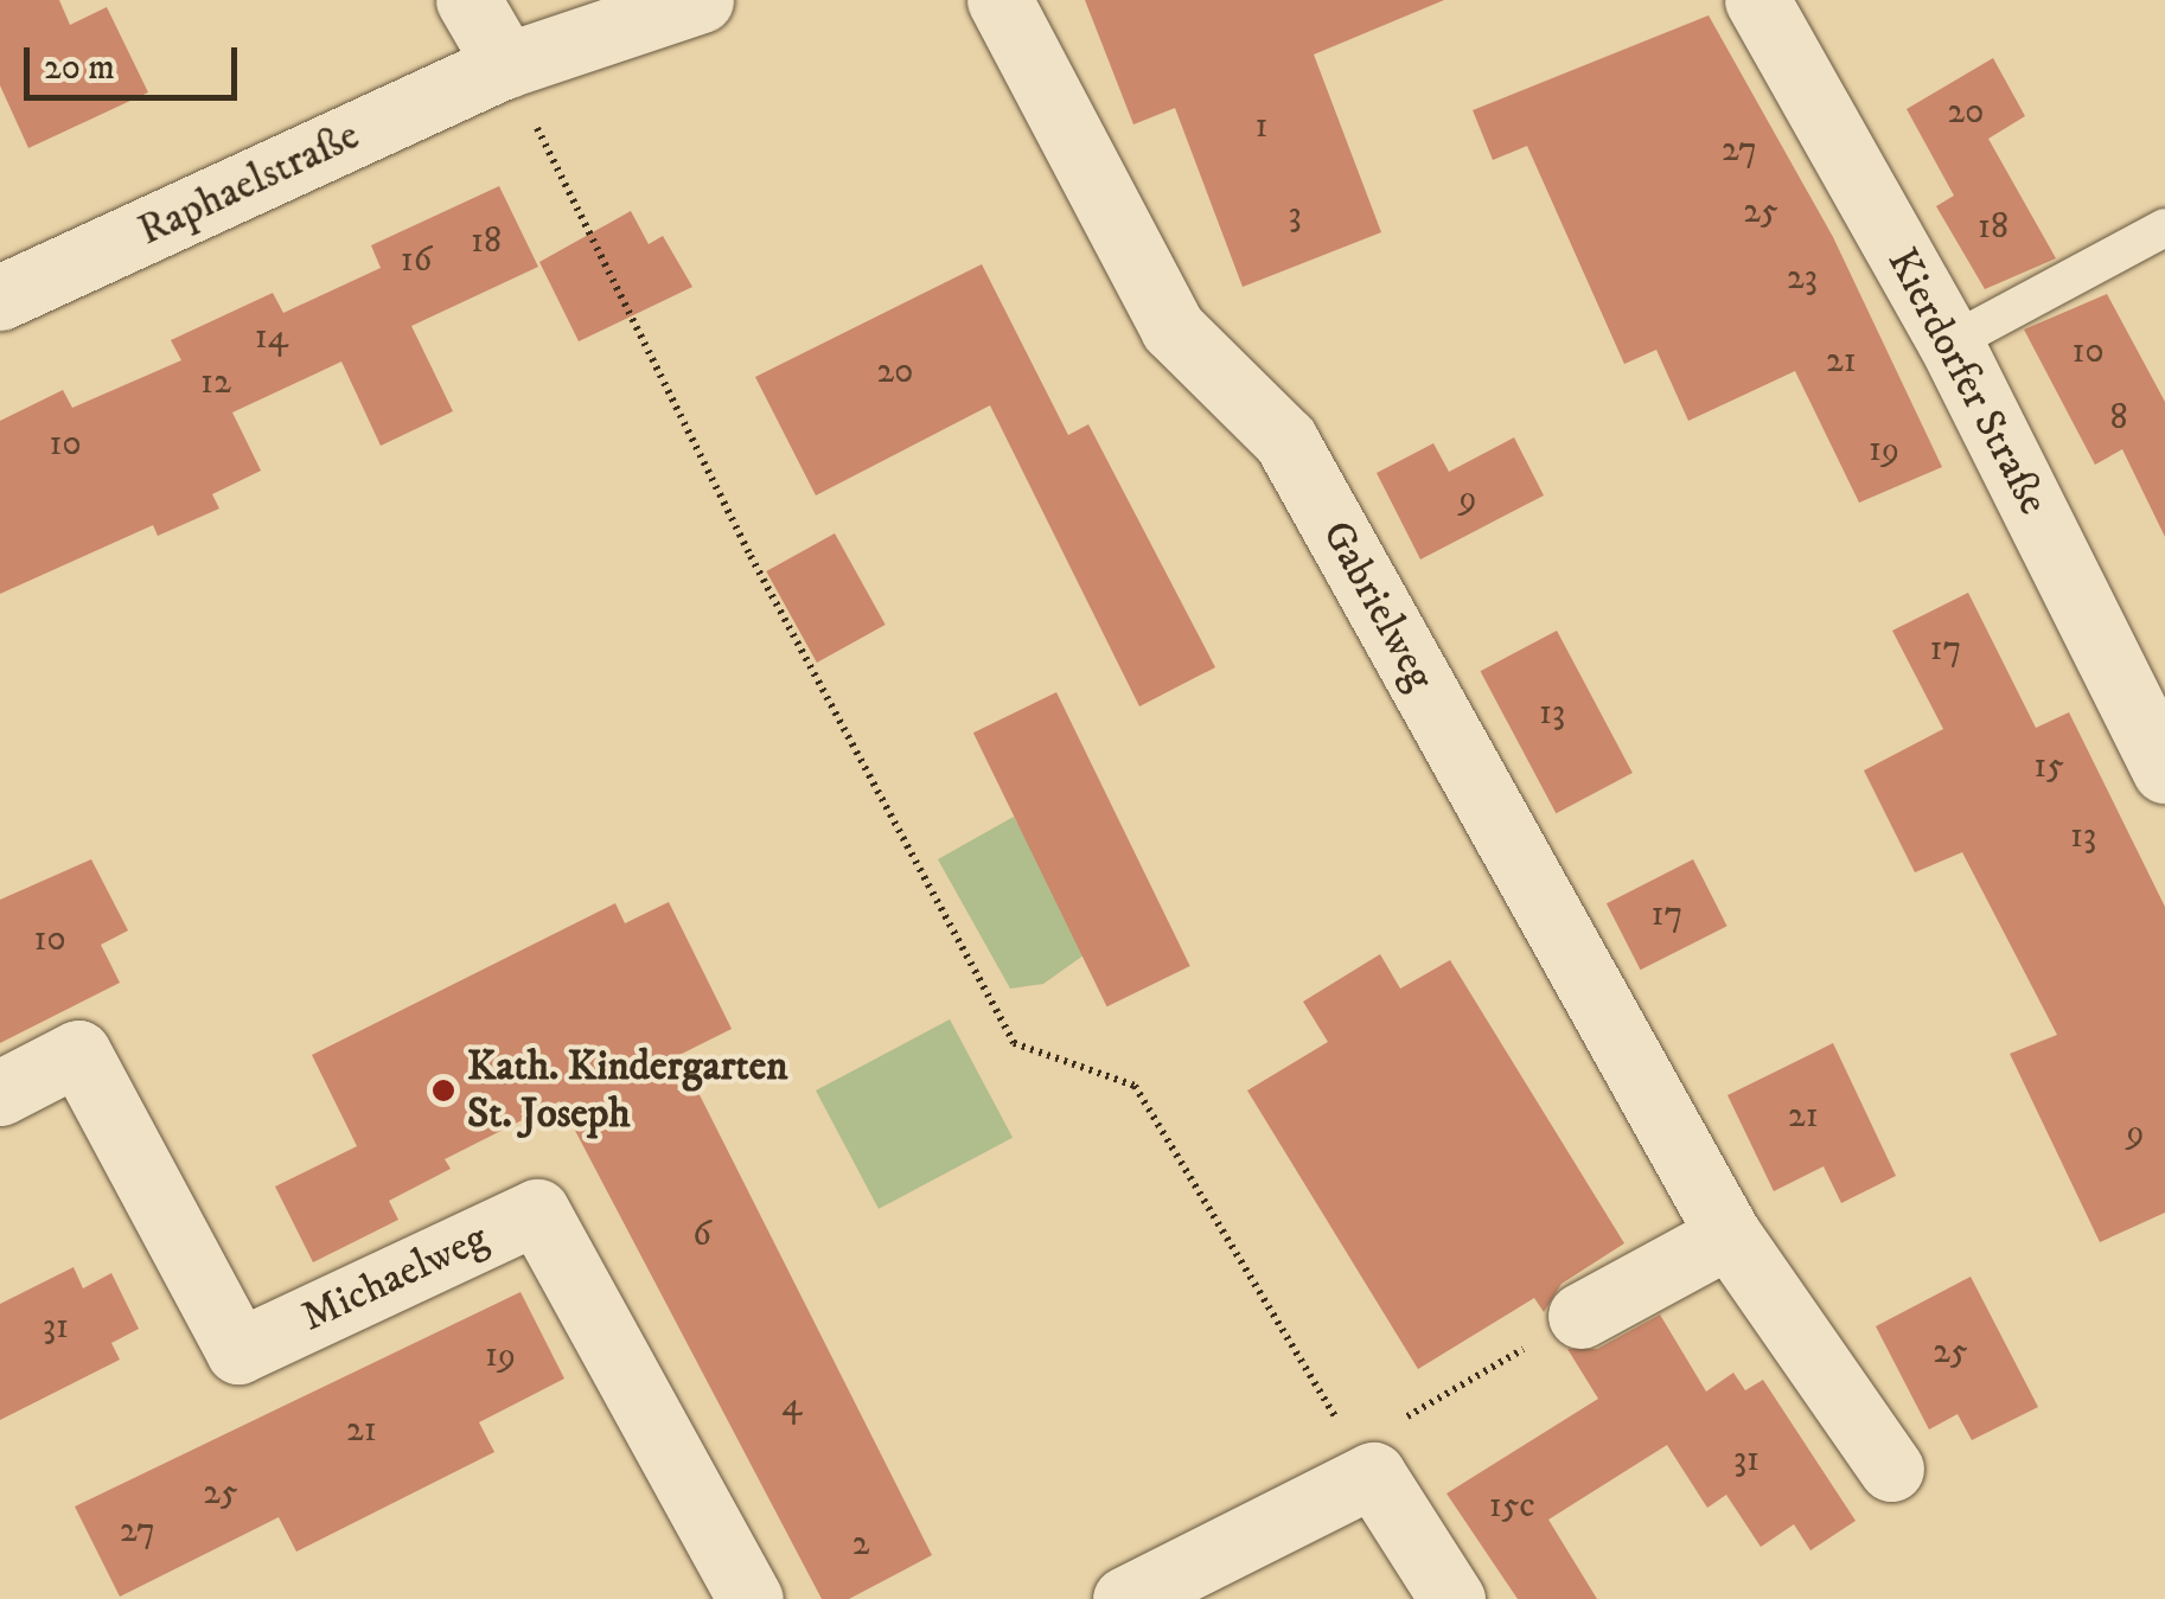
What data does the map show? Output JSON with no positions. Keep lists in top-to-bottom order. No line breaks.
{"streets":{"street":["Raphaelstraße","Kierdorfer Straße","Gabrielweg","Michaelweg"]},"places":["Kath. Kindergarten St. Joseph"],"house_numbers":["20","1","27","25","3","18","18","16","23","14","10","21","20","12","8","10","19","9","17","13","15","13","17","10","21","9","6","31","25","19","4","21","31","25","15c","27","2"],"scale_bar":"20 m"}
